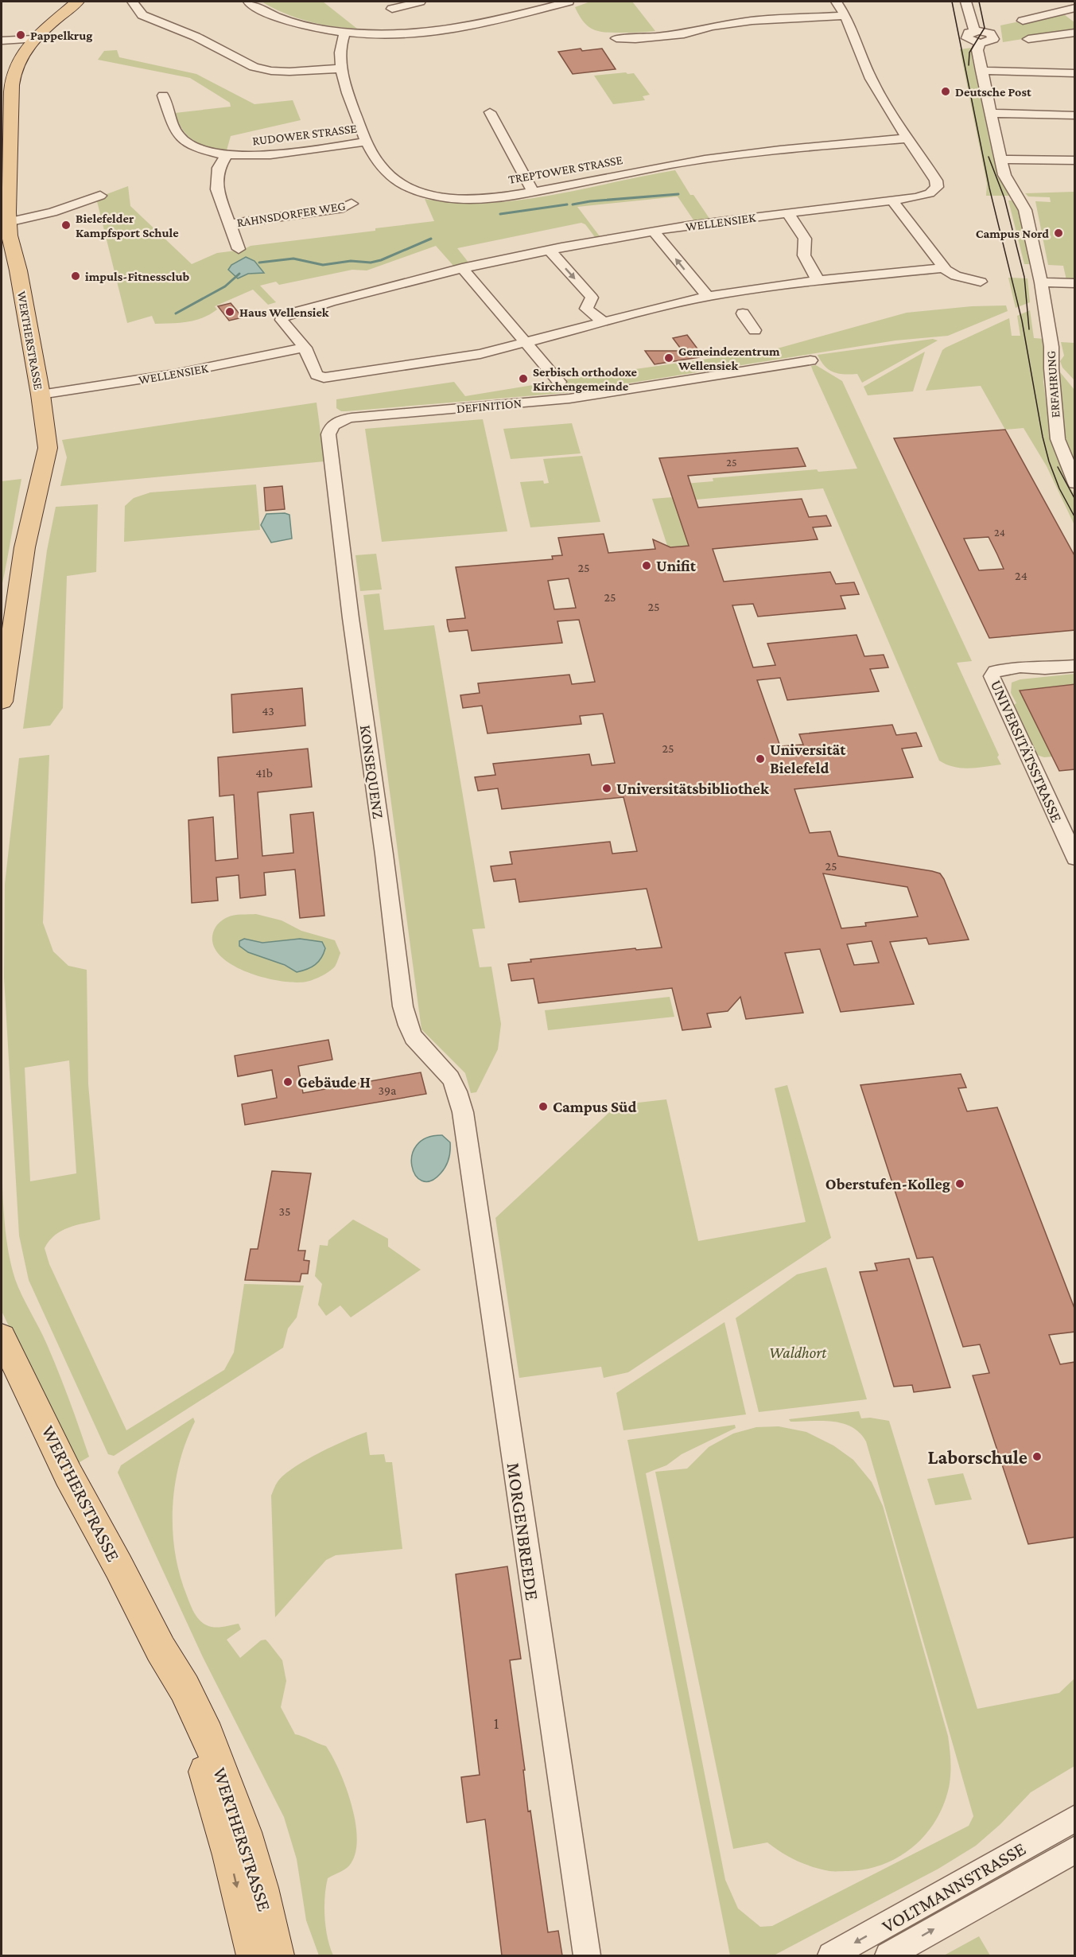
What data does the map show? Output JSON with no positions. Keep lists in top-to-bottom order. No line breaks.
{"streets":{"main road":["WERTHERSTRASSE"],"street":["RUDOWER STRASSE","TREPTOWER STRASSE","RAHNSDORFER WEG","WELLENSIEK","ERFAHRUNG","DEFINITION","UNIVERSITÄTSSTRASSE","KONSEQUENZ","MORGENBREEDE","VOLTMANNSTRASSE"]},"crossings":[["RUDOWER STRASSE","TREPTOWER STRASSE"],["RUDOWER STRASSE","RAHNSDORFER WEG"],["TREPTOWER STRASSE","WELLENSIEK"],["WELLENSIEK","WERTHERSTRASSE"],["DEFINITION","KONSEQUENZ"],["KONSEQUENZ","MORGENBREEDE"]],"parks":["Waldhort"],"places":["Pappelkrug","Deutsche Post","Bielefelder Kampfsport Schule","Campus Nord","impuls-Fitnessclub","Haus Wellensiek","Gemeindezentrum Wellensiek","Serbisch orthodoxe Kirchengemeinde","Unifit","Universität Bielefeld","Universitätsbibliothek","Gebäude H","Campus Süd","Oberstufen-Kolleg","Laborschule"],"house_numbers":["25","24","25","24","25","25","43","25","41b","25","39a","35","1"]}
